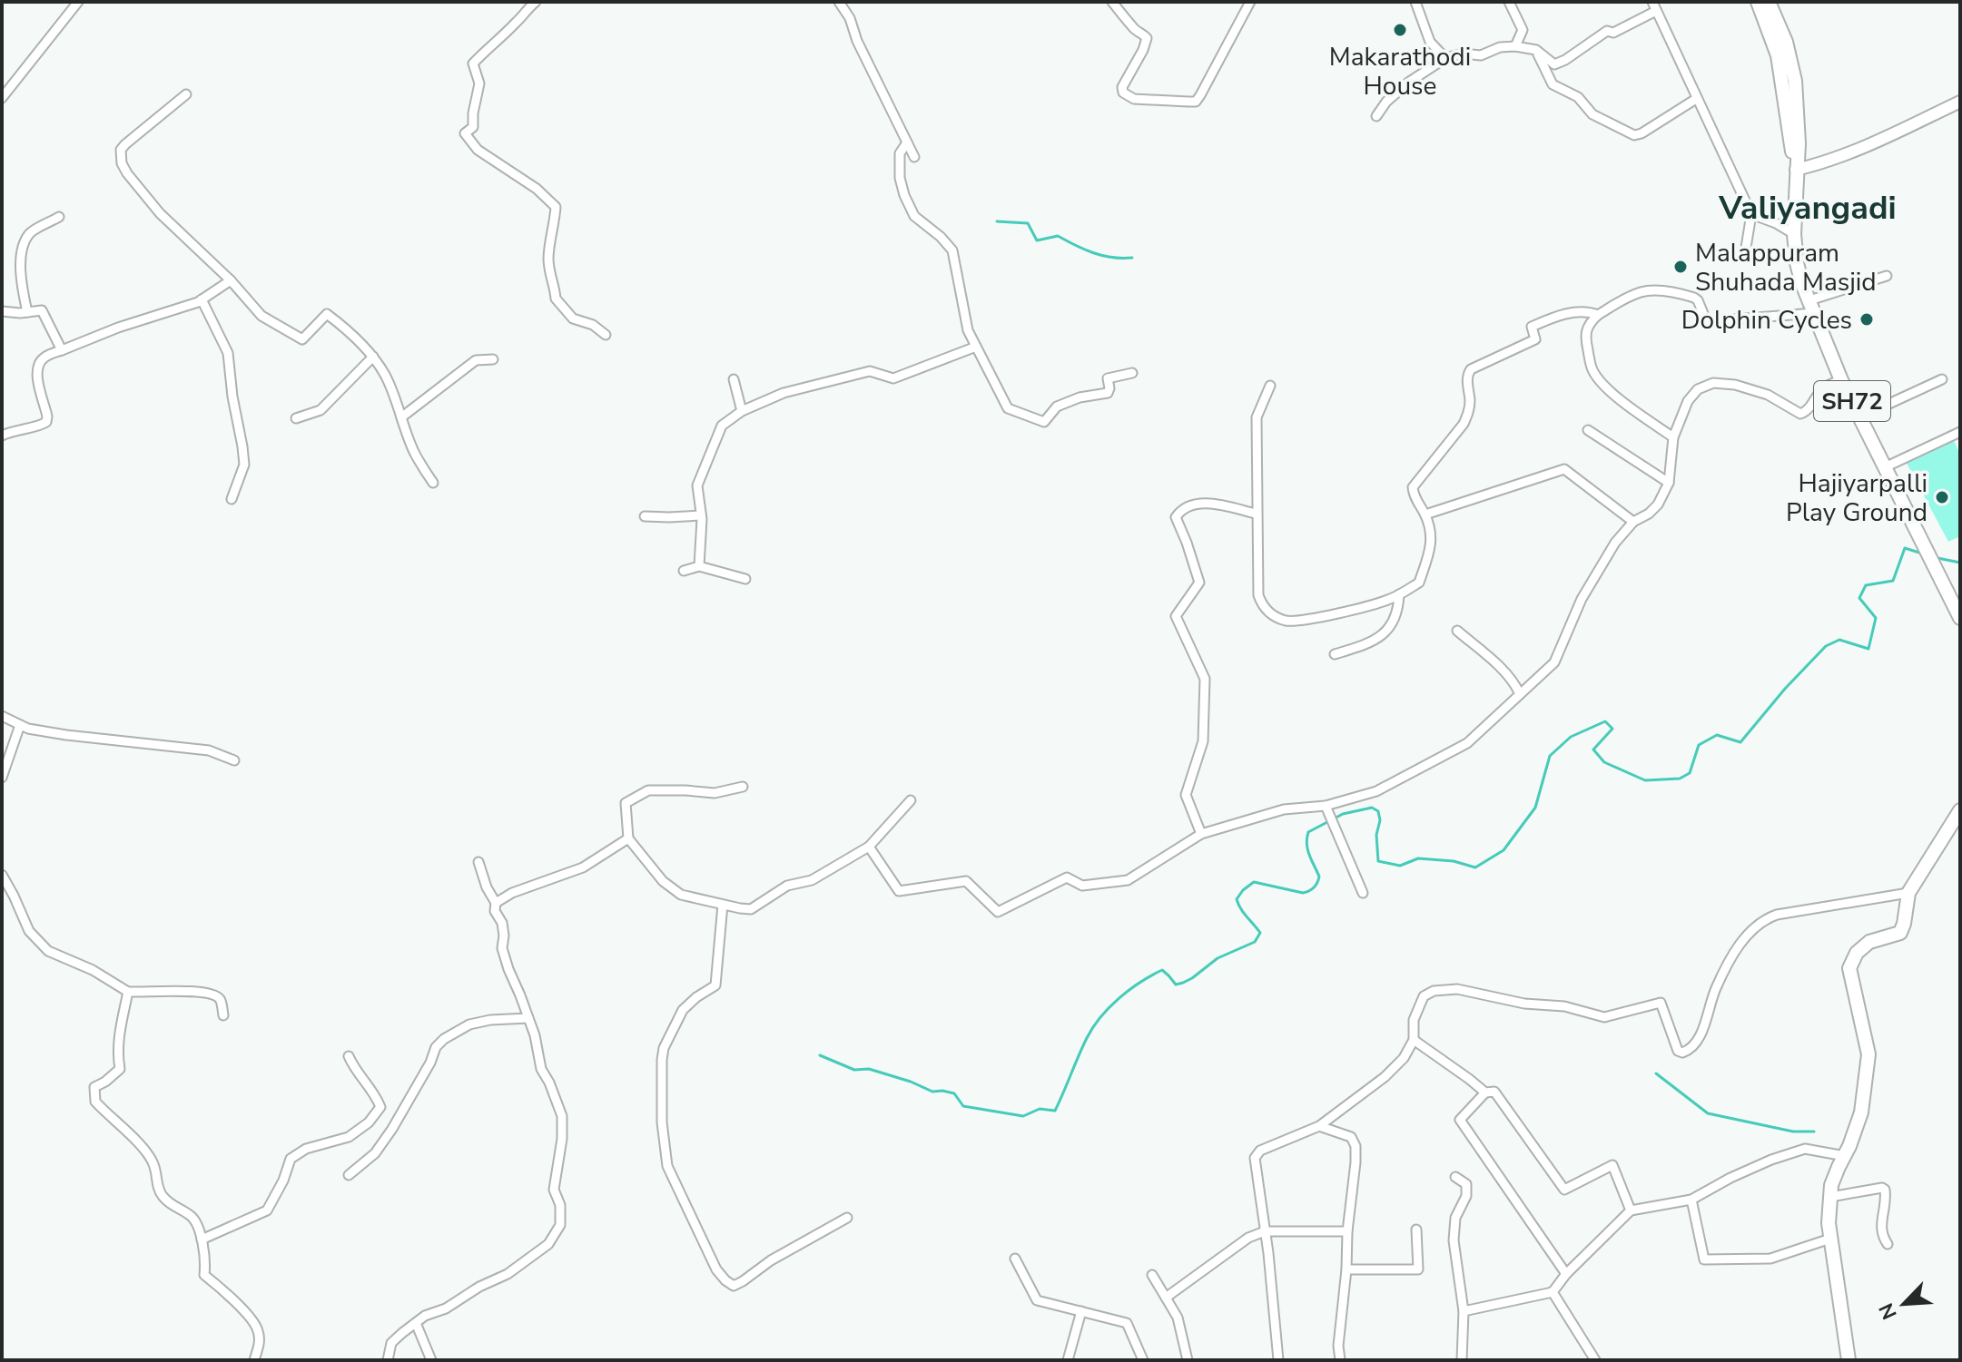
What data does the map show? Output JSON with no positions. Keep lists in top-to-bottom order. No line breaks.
{"streets":{"main road":["SH72"]},"districts":["Valiyangadi"],"places":["Makarathodi House","Malappuram Shuhada Masjid","Dolphin Cycles","Hajiyarpalli Play Ground"],"north":"bottom left"}
